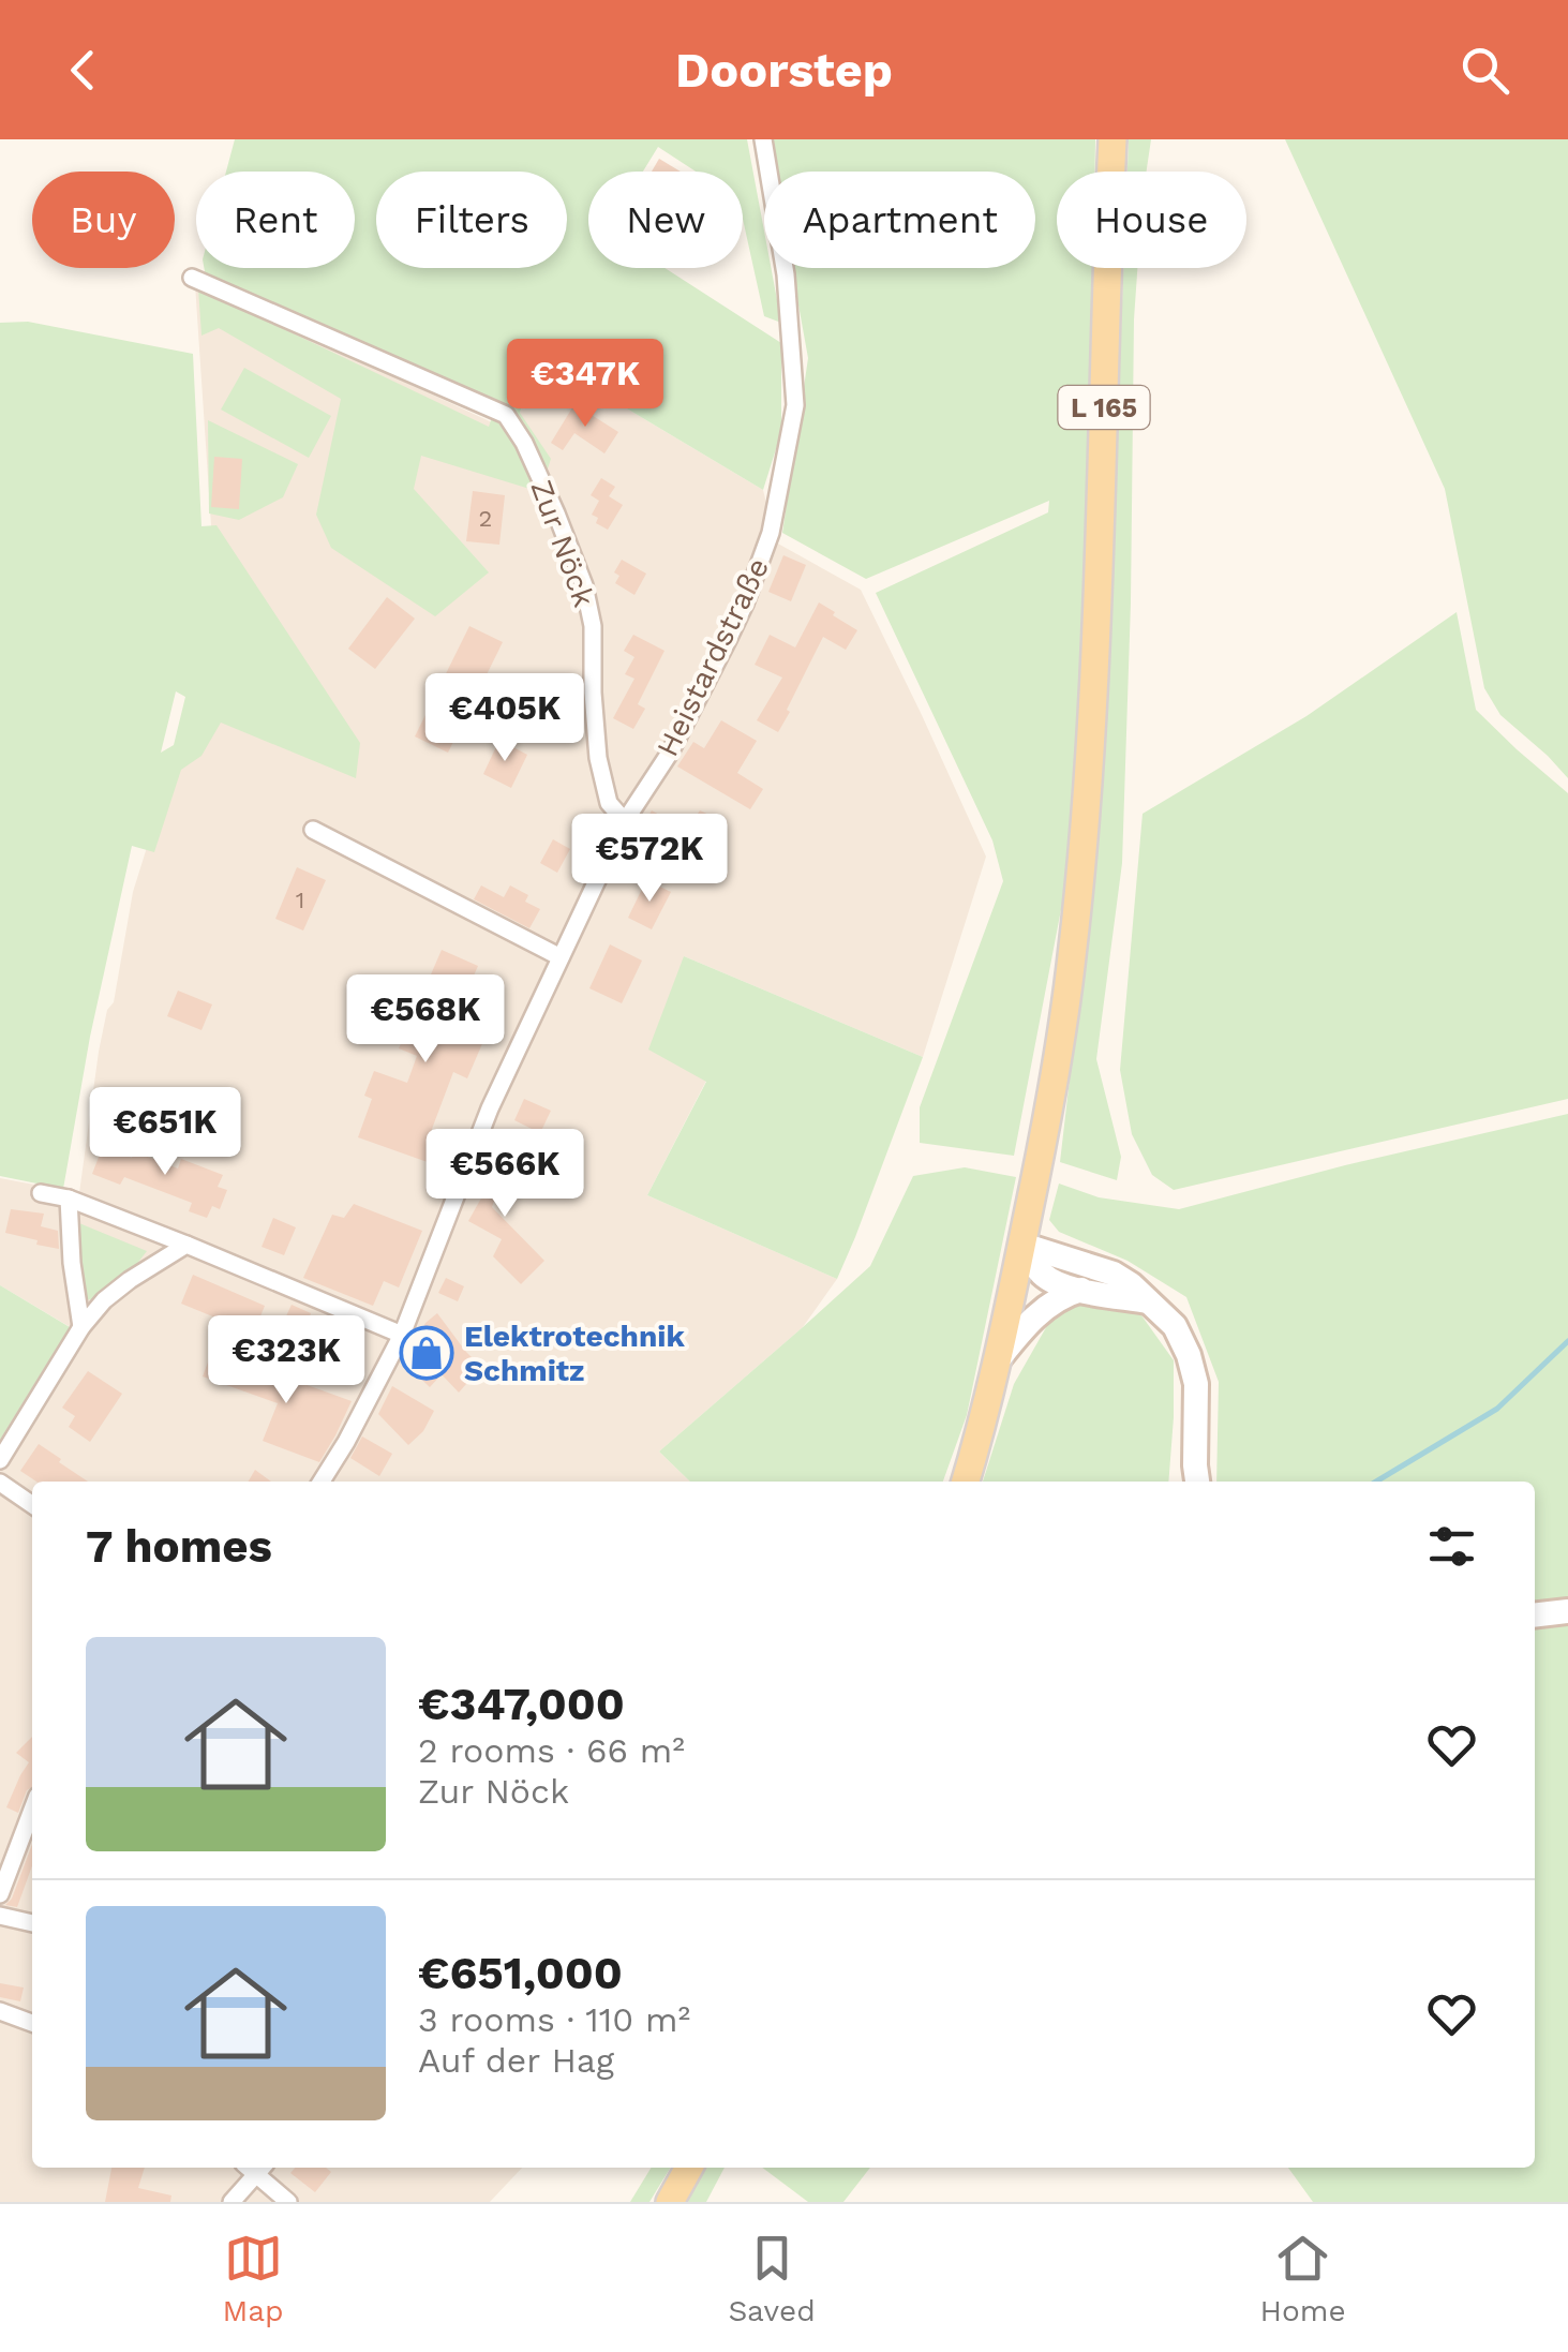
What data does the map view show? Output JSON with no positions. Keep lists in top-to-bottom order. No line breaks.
{"streets":{"main road":["L 165"],"street":["Zur Nöck","Heistardstraße"]},"crossings":[["Zur Nöck","Heistardstraße"]],"places":{"shop":["Elektrotechnik Schmitz"]},"house_numbers":["2","1"],"page":{"header":"Doorstep","chip":["Buy","Rent","Filters","New","Apartment","House"],"price":["€347K","€405K","€572K","€568K","€651K","€566K","€323K"],"heading":"7 homes","list":[{"name":"€347,000","note":"2 rooms · 66 m² · Zur Nöck"},{"name":"€651,000","note":"3 rooms · 110 m² · Auf der Hag"}],"tabs":["Map","Saved","Home"]}}
